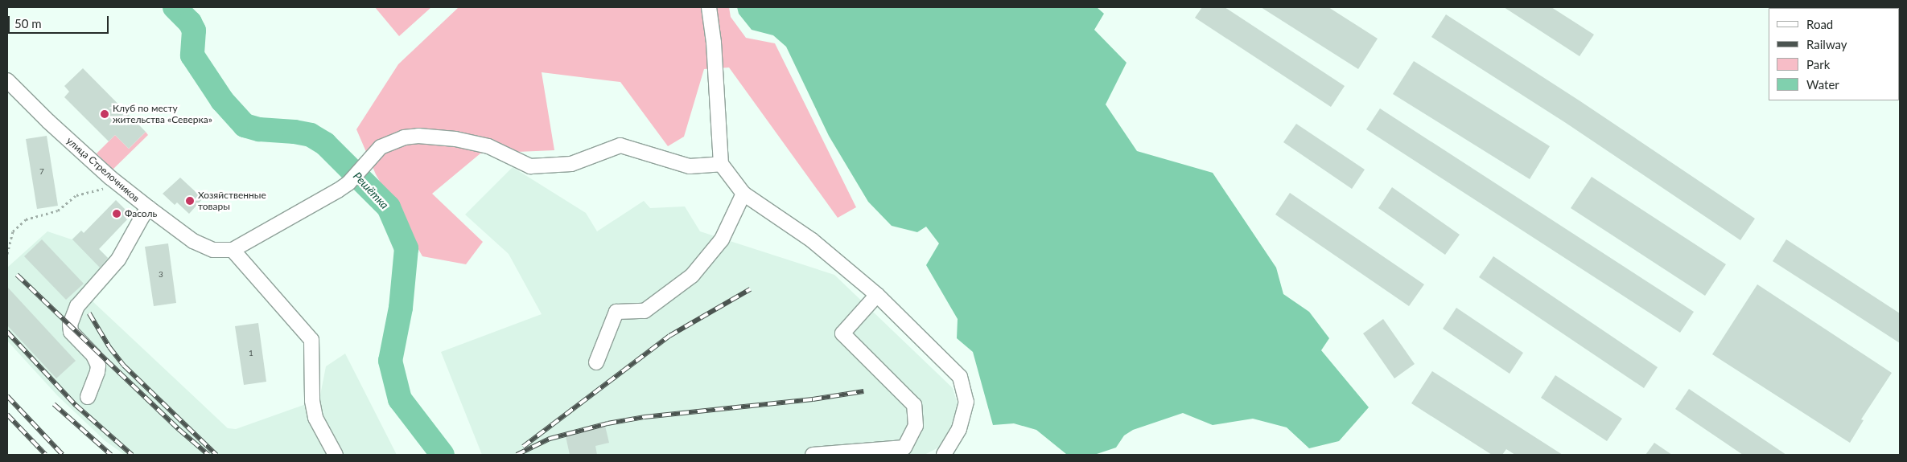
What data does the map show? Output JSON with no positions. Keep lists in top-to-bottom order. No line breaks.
{"streets":{"street":["улица Стрелочников"]},"water":["Решётка"],"places":["Клуб по месту жительства «Северка»","Хозяйственные товары","Фасоль"],"house_numbers":["7","3","1"],"legend":["Road","Railway","Park","Water"],"scale_bar":"50 m"}
